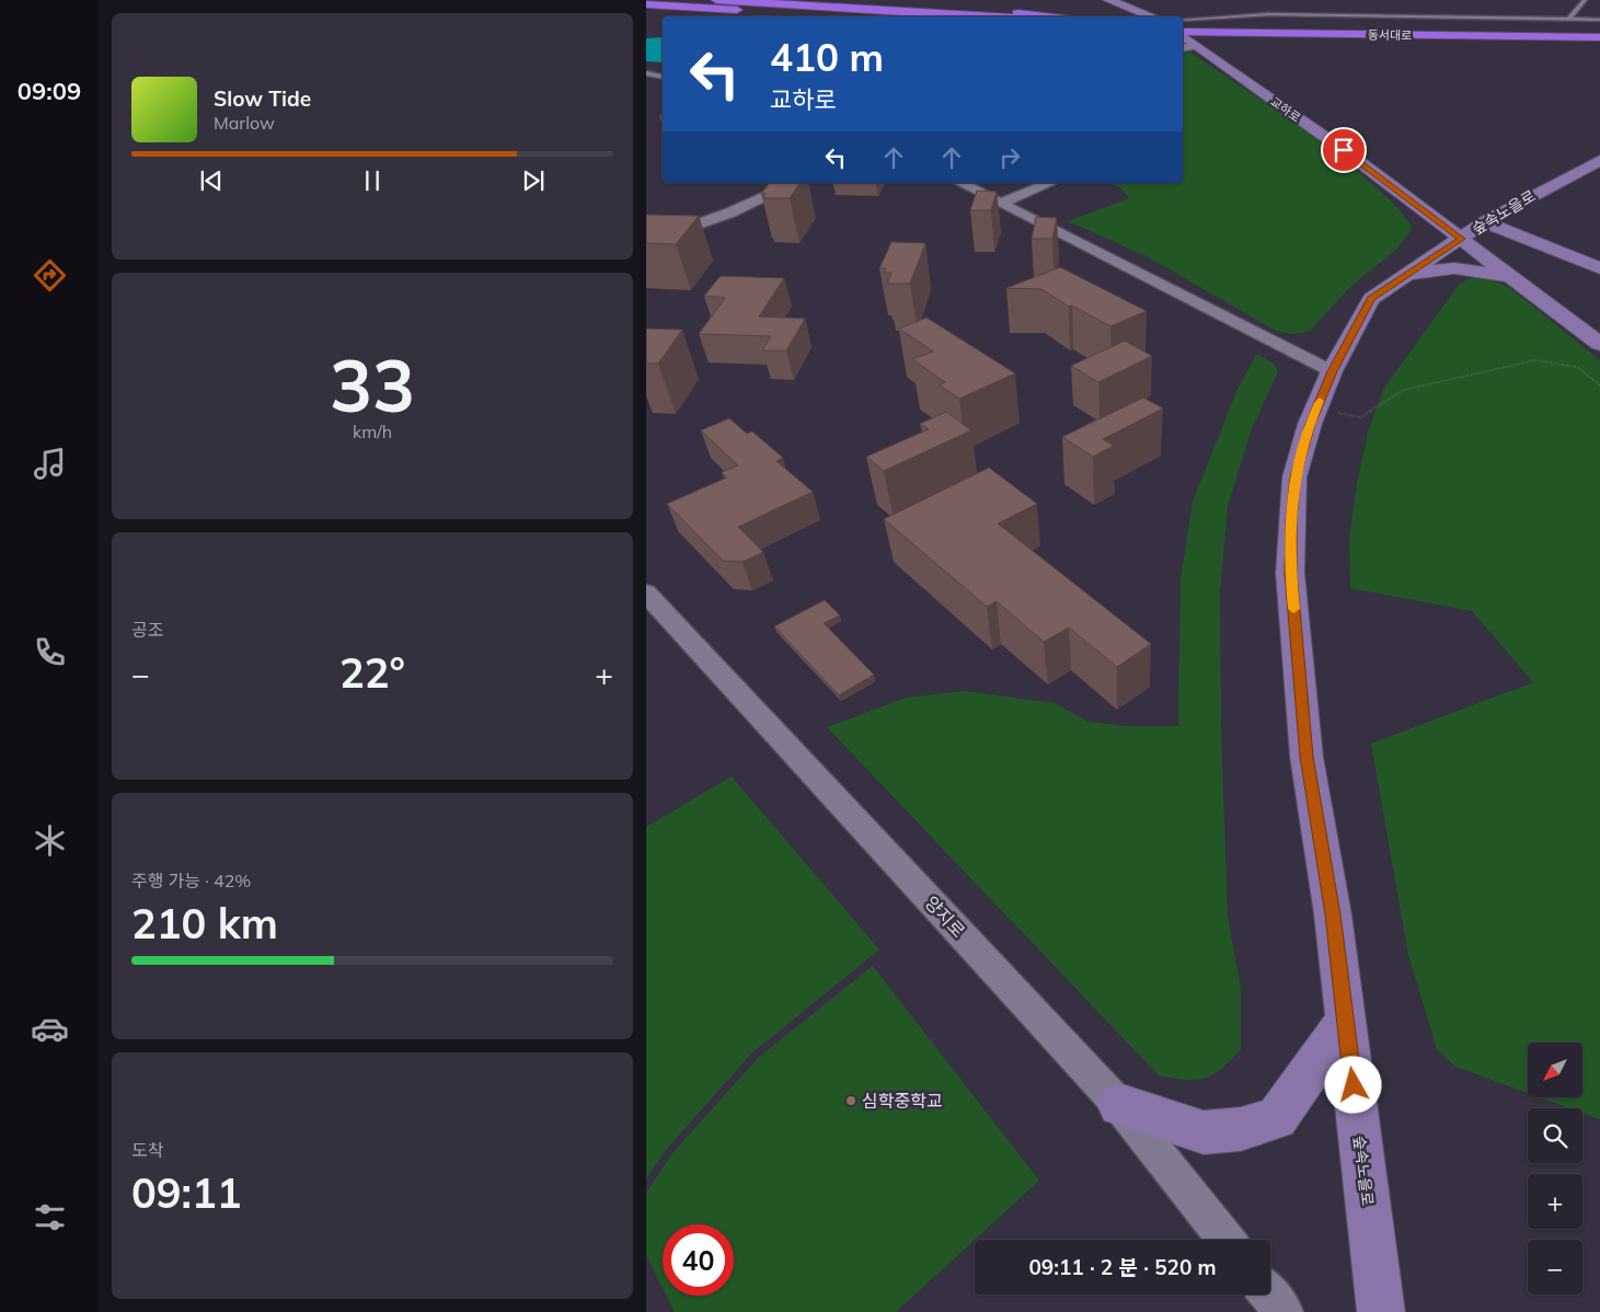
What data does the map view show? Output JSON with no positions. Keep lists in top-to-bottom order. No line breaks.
{"streets":{"highway":["동서대로"],"street":["교하로","숲속노을로","양지로"]},"crossings":[["교하로","숲속노을로"]],"places":["심학중학교"],"north":"bottom left","page":{"tabs":"09:09","turn":["410 m","교하로"],"song":["Slow Tide","Marlow"],"tile":[["33","km/h"],"공조",["주행 가능 · 42%","210 km"],["도착","09:11"]],"heat":["−","22°","+"],"map_buttons":["+","−"],"limit":"40","trip":"09:11 · 2 분 · 520 m"}}
